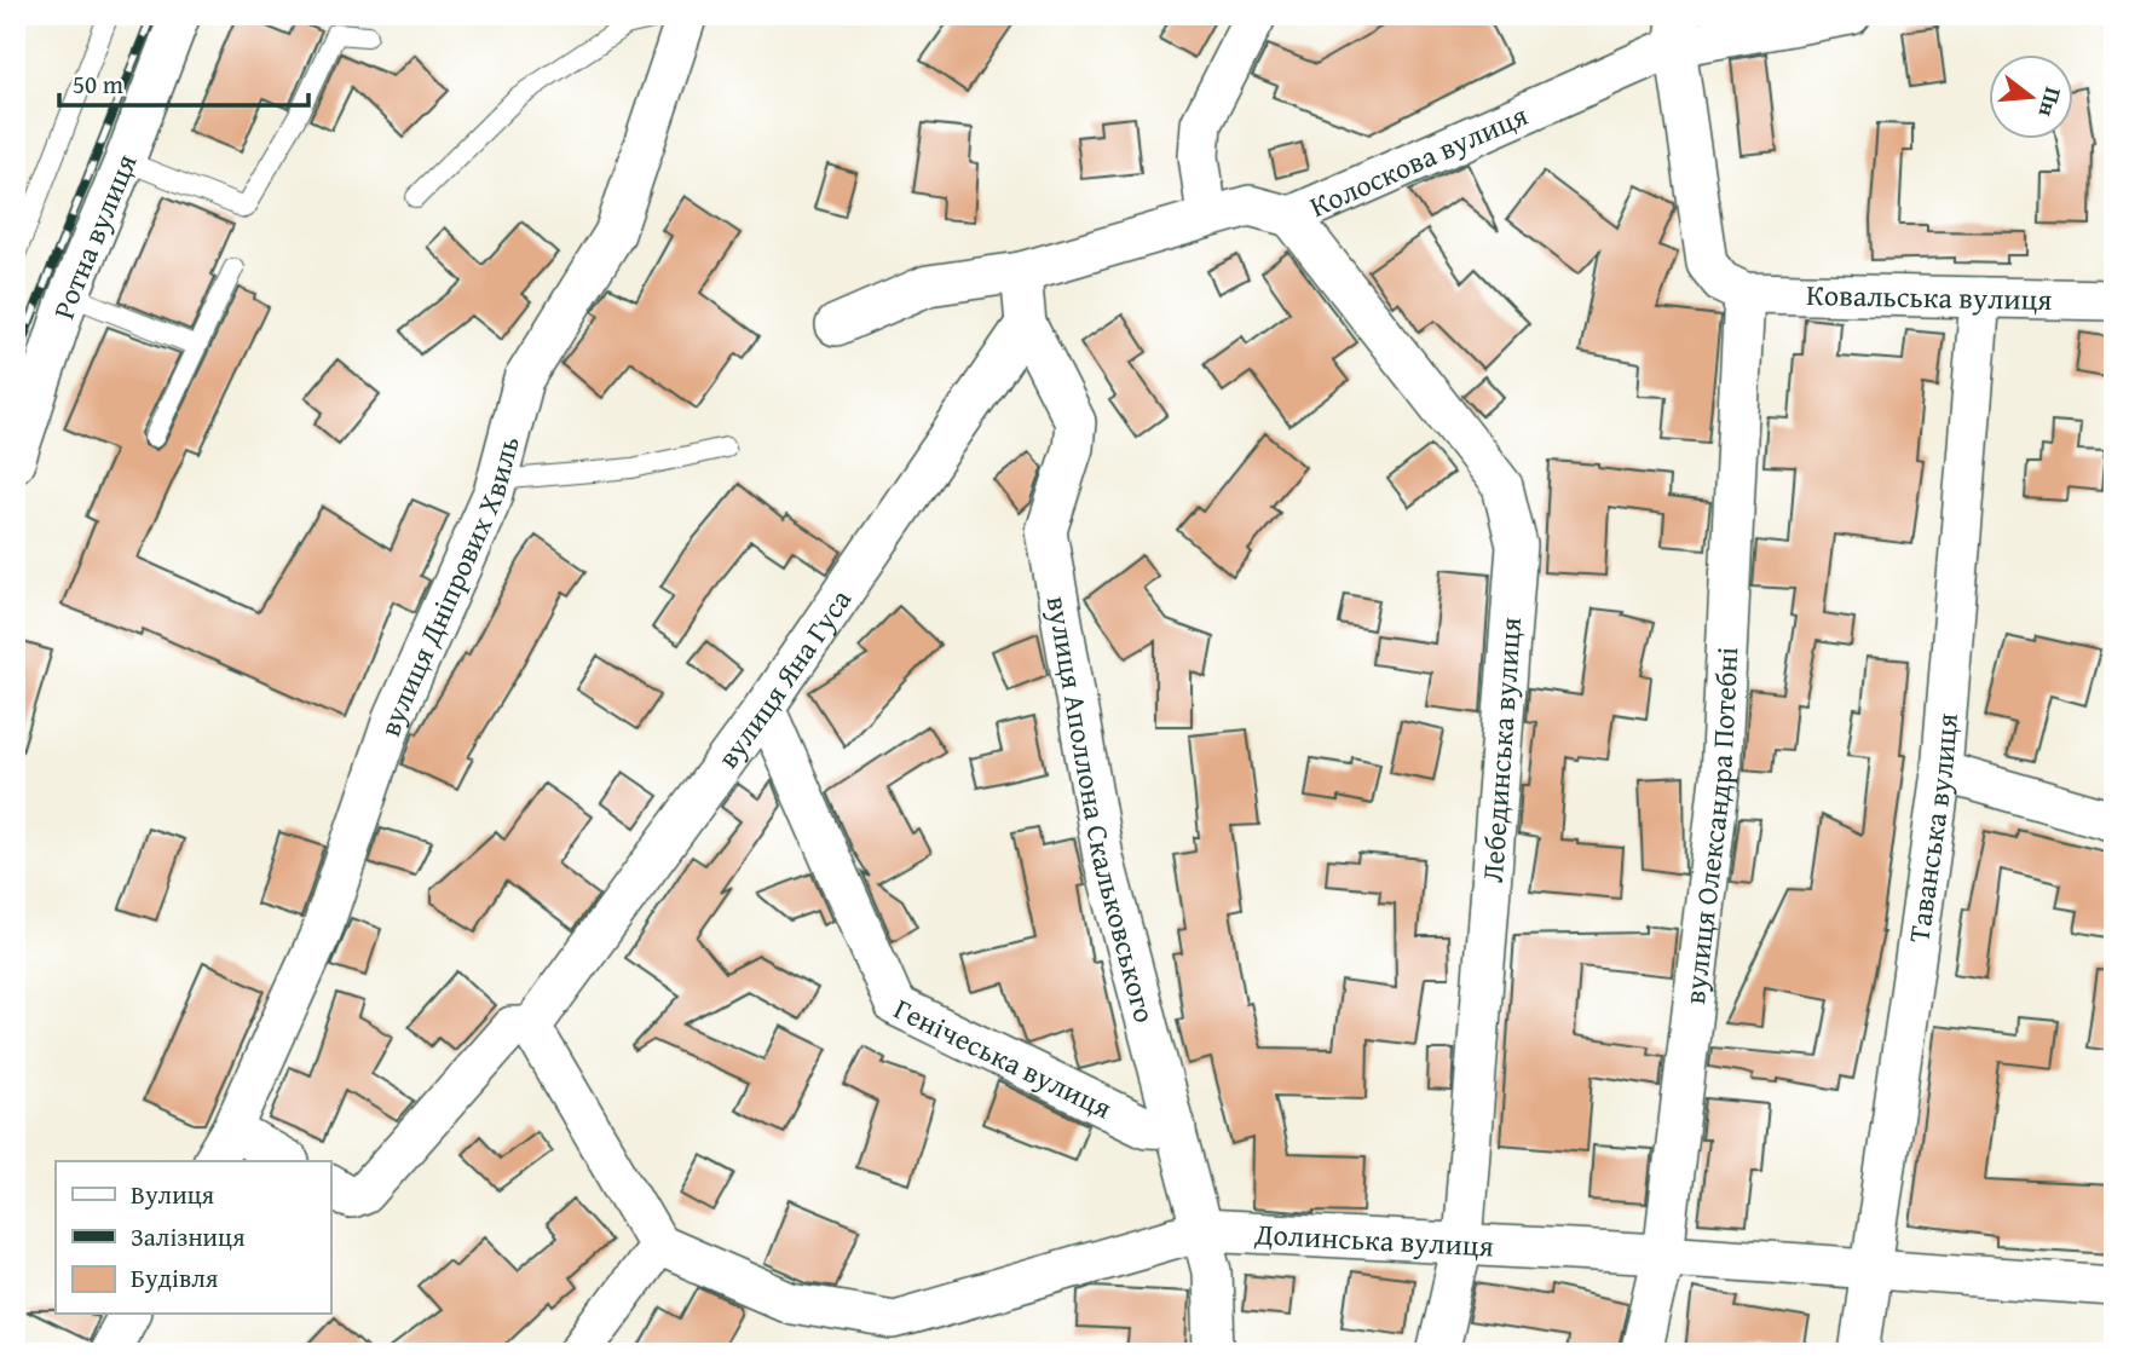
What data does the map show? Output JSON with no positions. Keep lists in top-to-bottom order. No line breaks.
{"streets":{"street":["Колоскова вулиця","Ротна вулиця","Ковальська вулиця","вулиця Дніпрових Хвиль","вулиця Яна Гуса","Лебединська вулиця","вулиця Аполлона Скальковського","вулиця Олександра Потебні","Таванська вулиця","Генічеська вулиця","Долинська вулиця"]},"crossings":[["Колоскова вулиця","Лебединська вулиця"],["Колоскова вулиця","вулиця Аполлона Скальковського"],["Ковальська вулиця","вулиця Олександра Потебні"],["Ковальська вулиця","Таванська вулиця"],["вулиця Яна Гуса","вулиця Аполлона Скальковського"],["вулиця Яна Гуса","Генічеська вулиця"],["Лебединська вулиця","Долинська вулиця"],["вулиця Аполлона Скальковського","Генічеська вулиця"],["вулиця Аполлона Скальковського","Долинська вулиця"],["вулиця Олександра Потебні","Долинська вулиця"],["Таванська вулиця","Долинська вулиця"]],"legend":["Вулиця","Залізниця","Будівля"],"scale_bar":"50 m","north":"right"}
